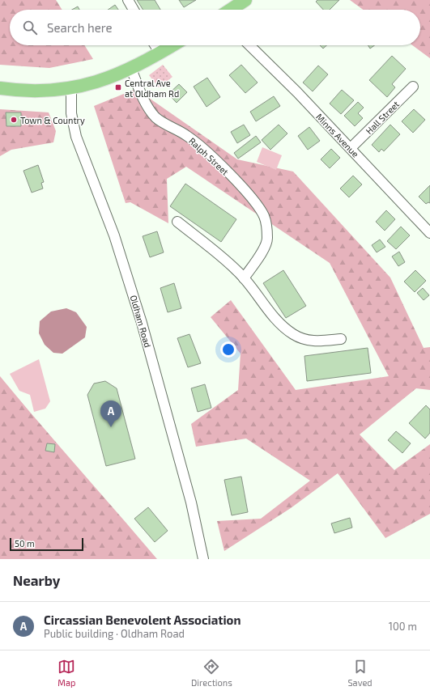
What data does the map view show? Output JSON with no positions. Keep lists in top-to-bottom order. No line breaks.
{"streets":{"street":["Hall Street","Minns Avenue","Ralph Street","Oldham Road"]},"crossings":[["Hall Street","Minns Avenue"]],"places":{"transit":["Central Ave at Oldham Rd"],"other":["Town & Country"]},"scale_bar":"50 m","page":{"search":"Search here","pins":"A","scale":"50 m","heading":"Nearby","list":[{"mark":"A","name":"Circassian Benevolent Association","note":"Public building · Oldham Road","value":"100 m"}],"nav":["Map","Directions","Saved"]}}
